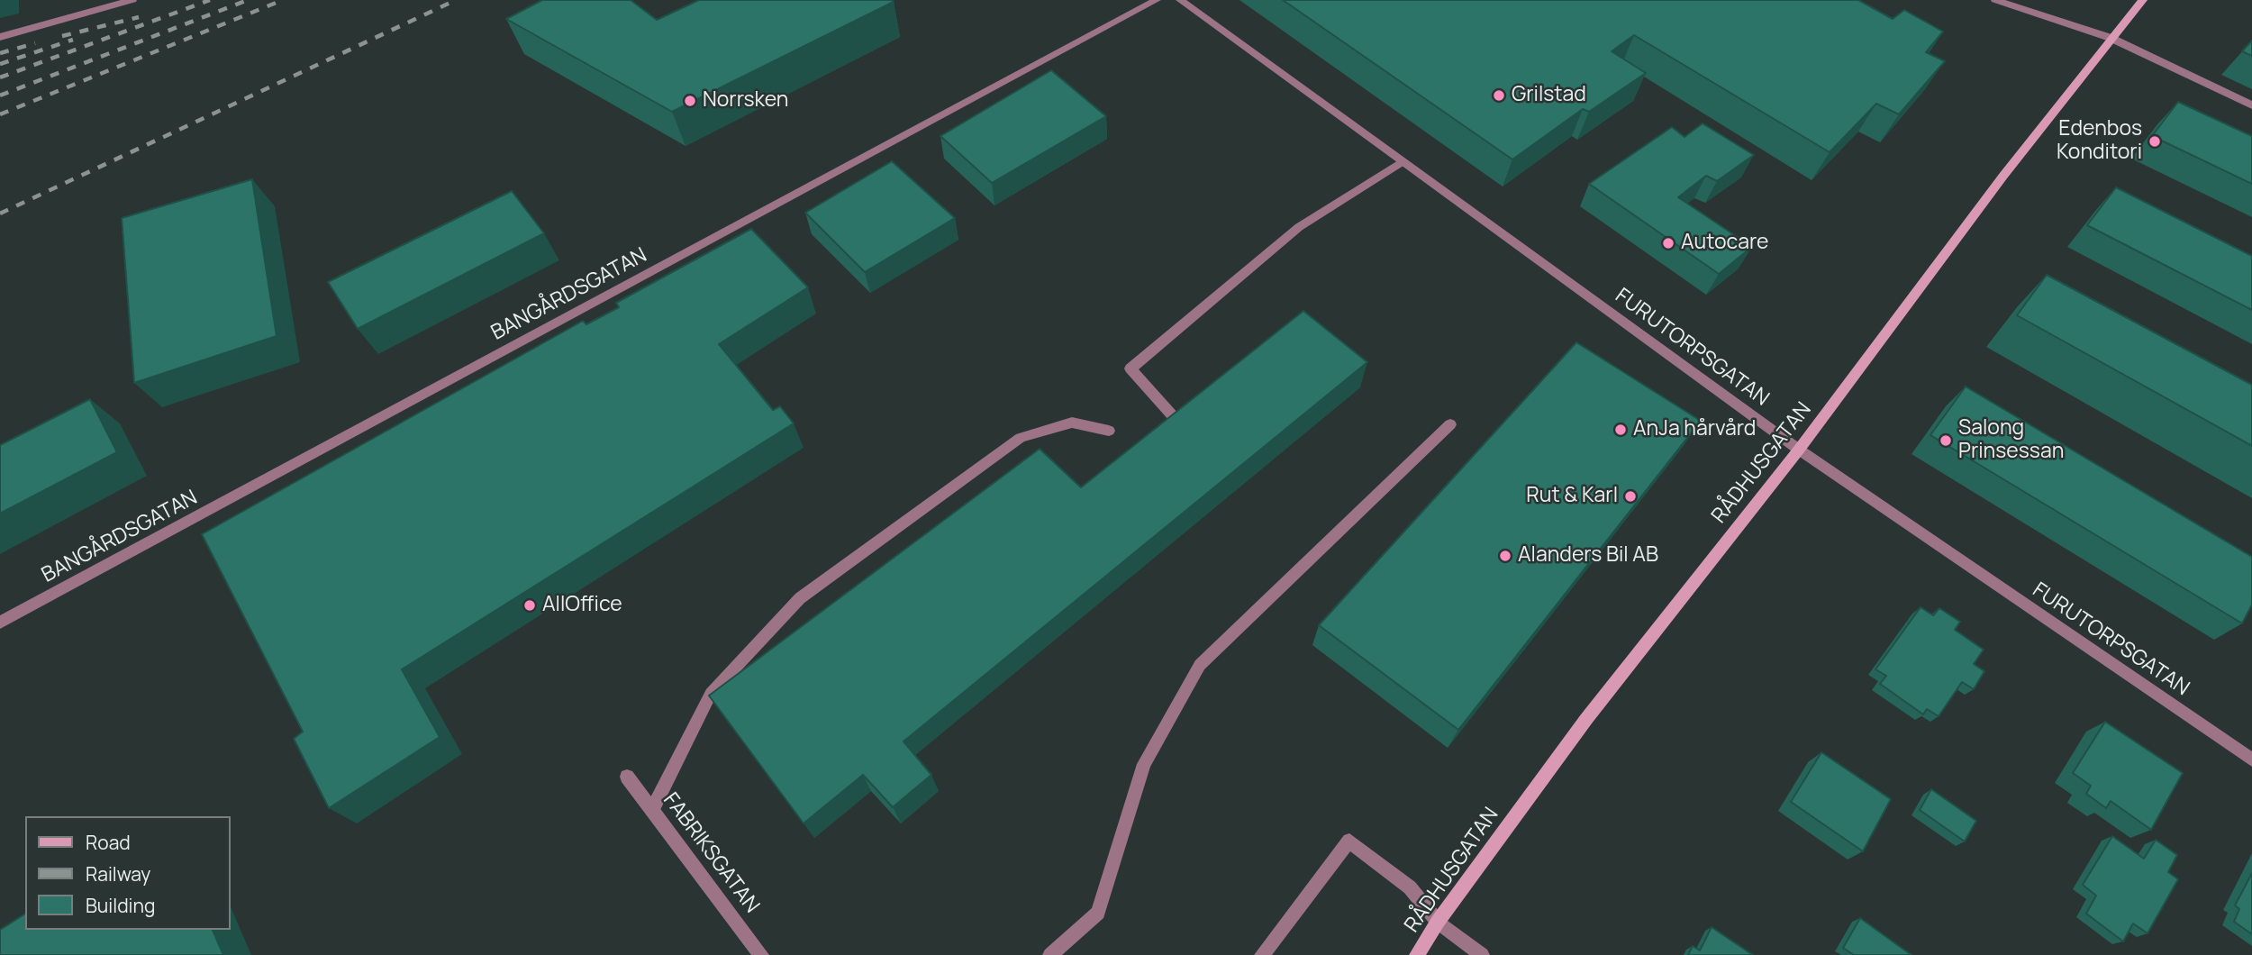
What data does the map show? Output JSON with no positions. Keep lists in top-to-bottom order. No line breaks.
{"streets":{"main road":["RÅDHUSGATAN"],"street":["BANGÅRDSGATAN","FURUTORPSGATAN","FABRIKSGATAN"]},"crossings":[["FURUTORPSGATAN","RÅDHUSGATAN"]],"places":["Grilstad","Norrsken","Edenbos Konditori","Autocare","AnJa hårvård","Salong Prinsessan","Rut & Karl","Alanders Bil AB","AllOffice"],"legend":["Road","Railway","Building"]}
